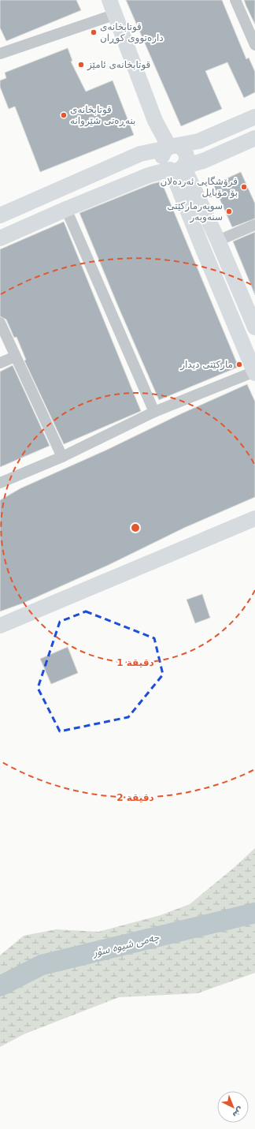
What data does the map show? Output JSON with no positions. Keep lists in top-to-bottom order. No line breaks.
{"water":["چەمی شیوە سۆر"],"places":["قوتابخانەی دارەتووی کوڕان","قوتابخانەی ئامێز","قوتابخانەی بنەڕەتی شێروانە","فرۆشگایی ئەردەلان بۆ مۆبایل","سوپەرمارکێتی سنەوبەر","مارکێتی دیدار"],"north":"bottom right","rings":["1 دقيقة","2 دقيقة"]}
